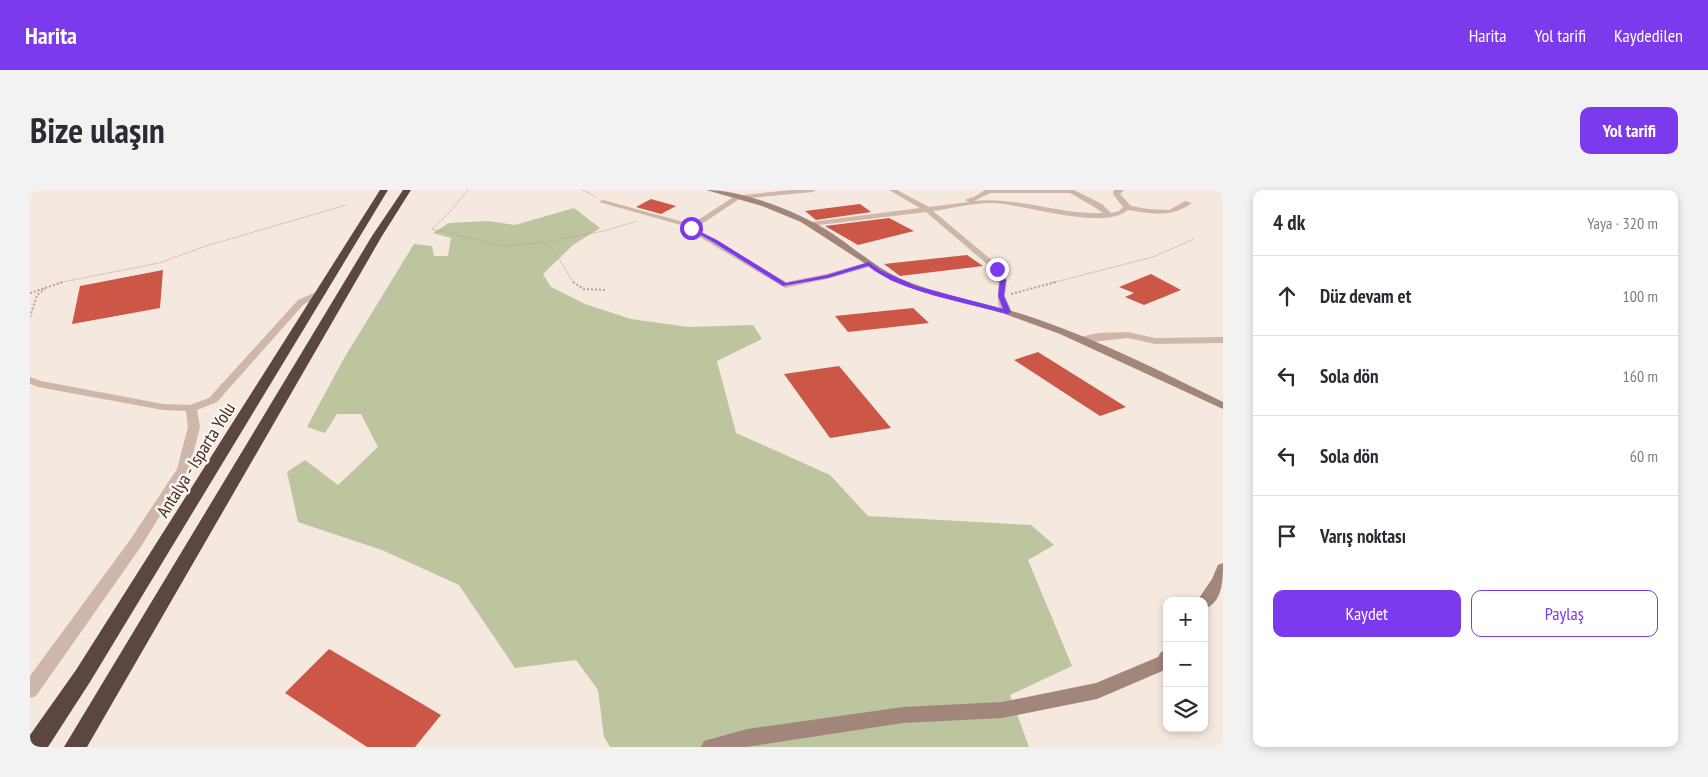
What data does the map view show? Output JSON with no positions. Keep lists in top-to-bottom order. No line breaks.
{"streets":{"highway":["Antalya - Isparta Yolu"]},"page":{"header":"Harita","nav":["Harita","Yol tarifi","Kaydedilen"],"title":"Bize ulaşın","buttons":["Yol tarifi",["Kaydet","Paylaş"]],"heading":["4 dk","Yaya · 320 m"],"list":[["Düz devam et","100 m"],["Sola dön","160 m"],["Sola dön","60 m"],"Varış noktası"],"map_buttons":["+","−"]}}
